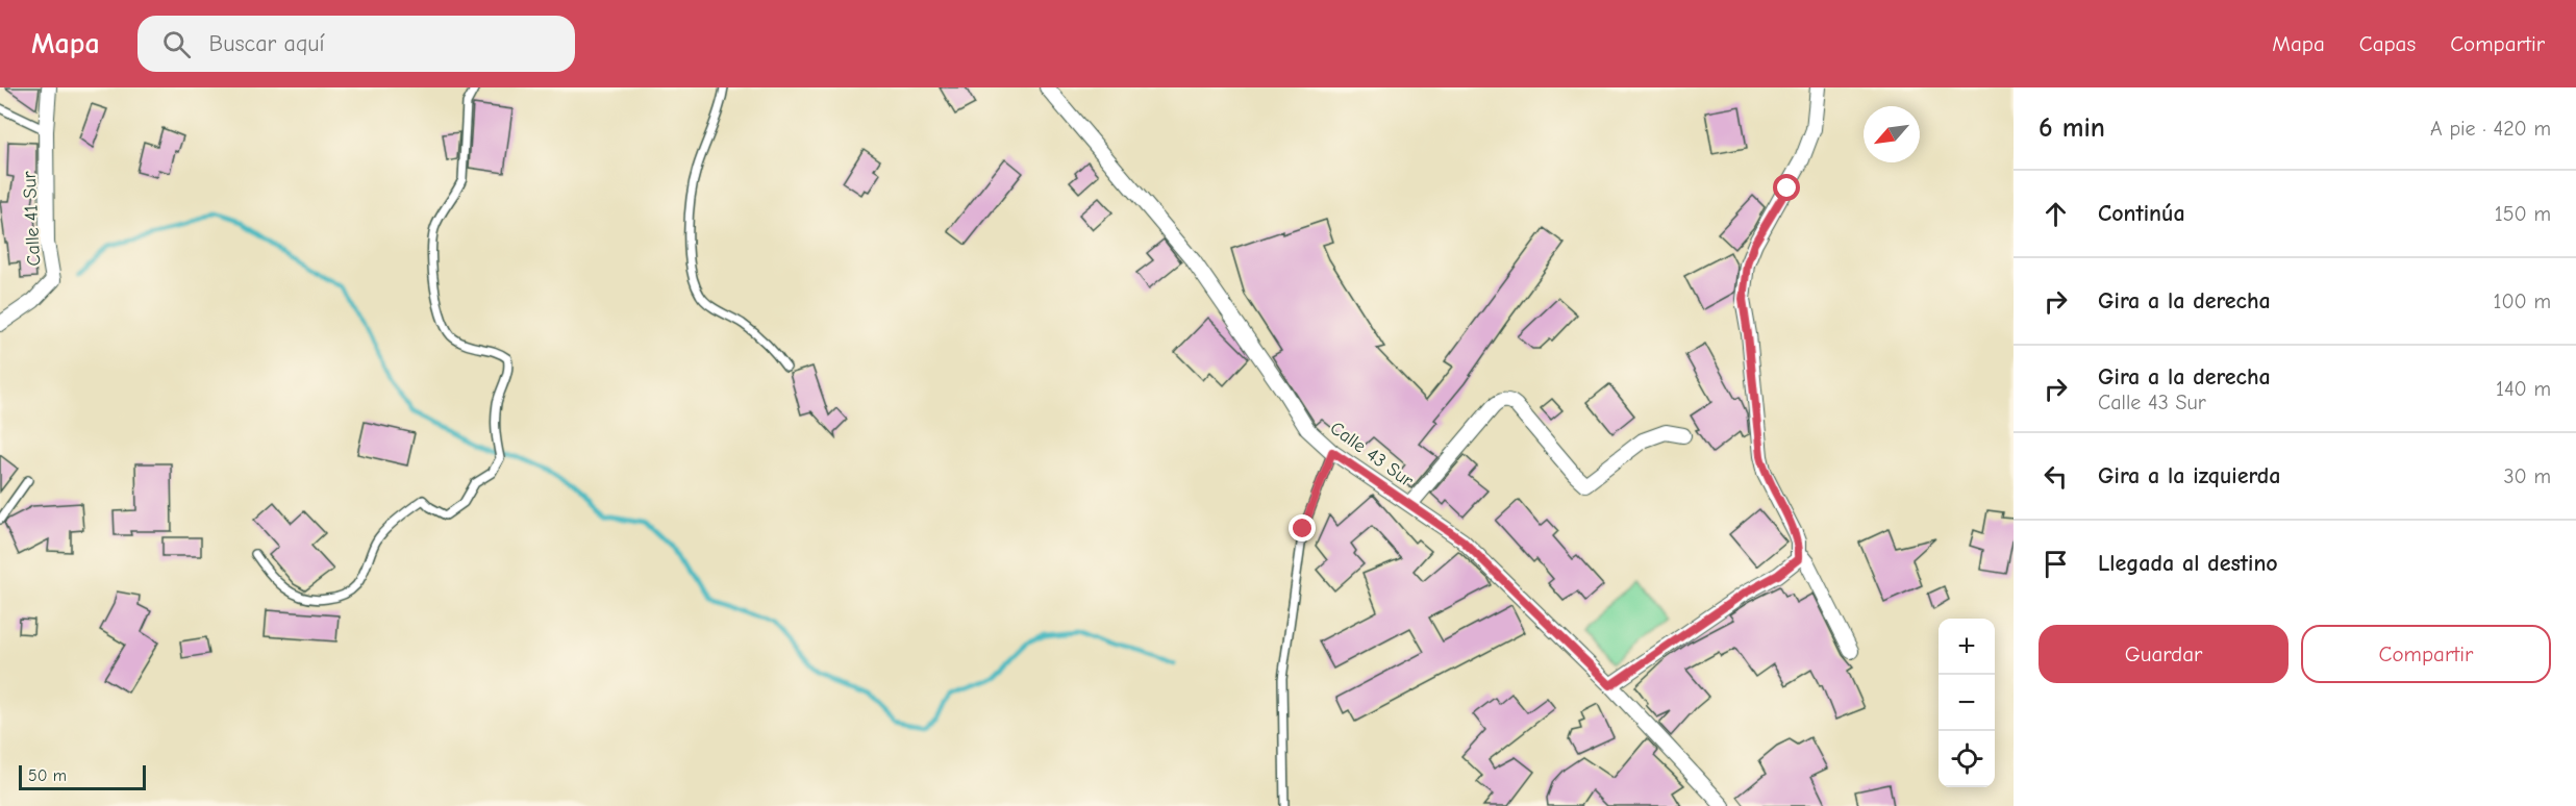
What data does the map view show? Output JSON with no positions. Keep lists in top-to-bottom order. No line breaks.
{"streets":{"street":["Calle 41 Sur","Calle 43 Sur"]},"scale_bar":"50 m","north":"bottom left","page":{"header":"Mapa","search":"Buscar aquí","nav":["Mapa","Capas","Compartir"],"heading":["6 min","A pie · 420 m"],"list":[["Continúa","150 m"],["Gira a la derecha","100 m"],["Gira a la derecha","Calle 43 Sur","140 m"],["Gira a la izquierda","30 m"],"Llegada al destino"],"buttons":["Guardar","Compartir"],"map_buttons":["+","−"],"scale":"50 m"}}
